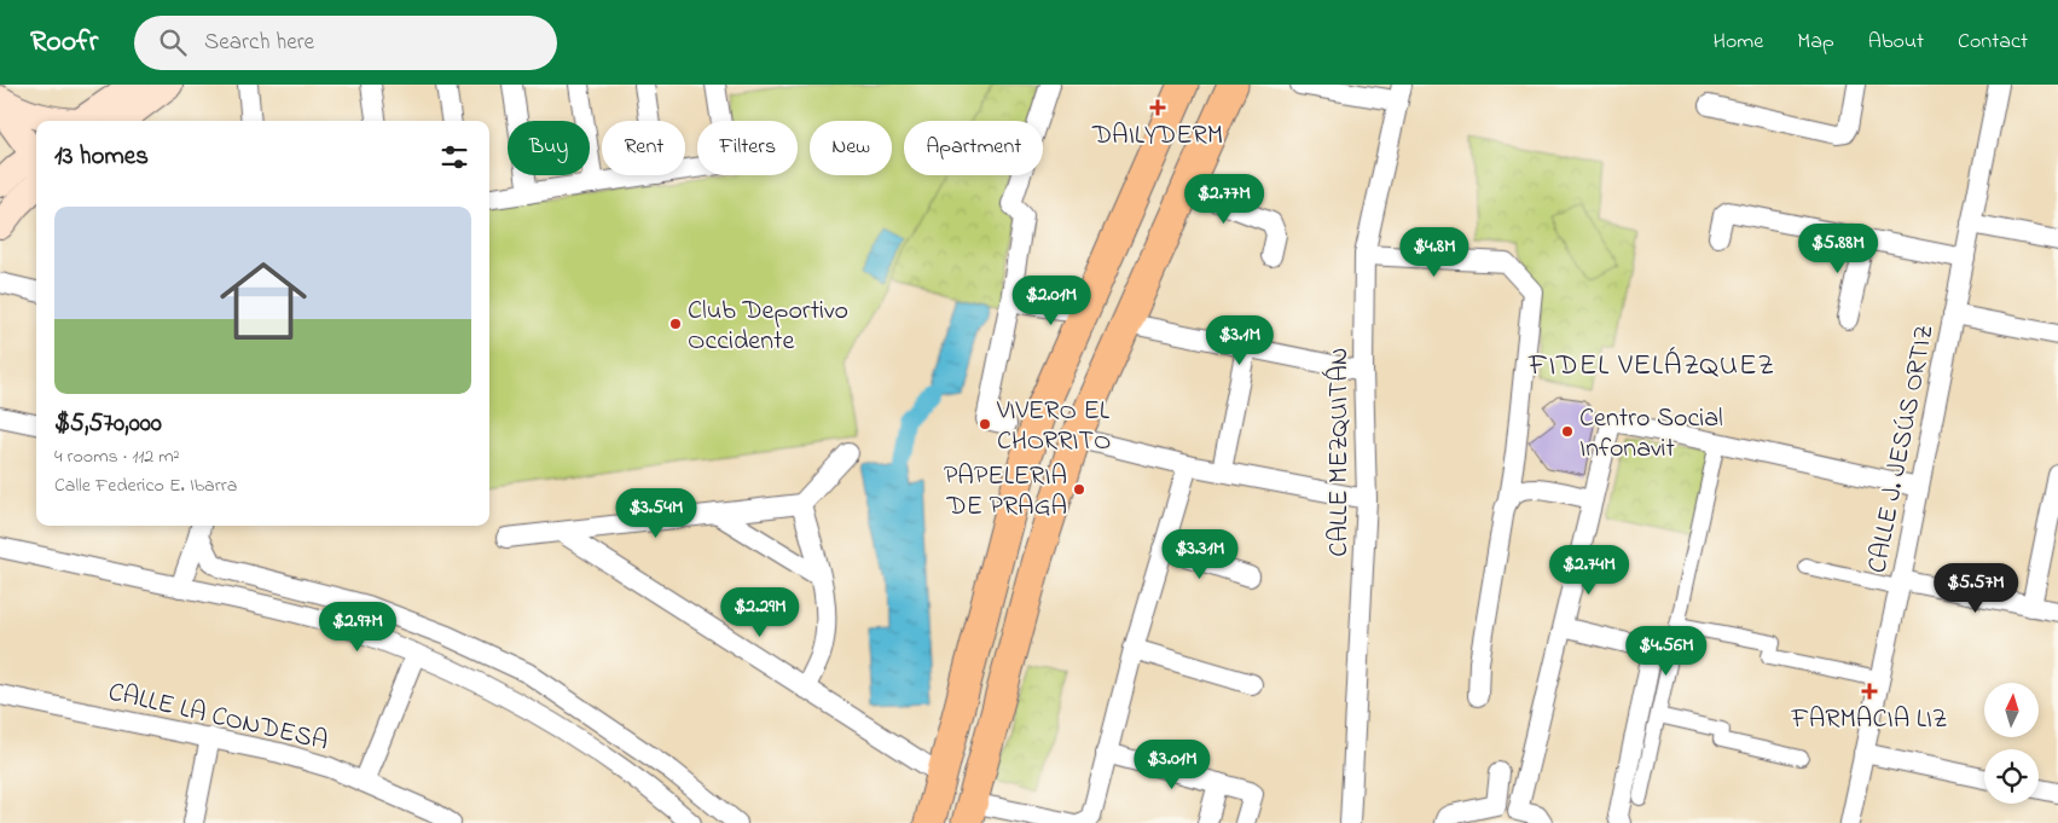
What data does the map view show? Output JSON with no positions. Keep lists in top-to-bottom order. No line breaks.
{"streets":{"street":["CALLE J. JESÚS ORTIZ","CALLE MEZQUITÁN","CALLE LA CONDESA"]},"districts":["FIDEL VELÁZQUEZ"],"places":{"health":["DAILYDERM","FARMACIA LIZ"],"other":["Club Deportivo Occidente","VIVERO EL CHORRITO","Centro Social Infonavit","PAPELERIA DE PRAGA"]},"north":"top","page":{"header":"Roofr","search":"Search here","nav":["Home","Map","About","Contact"],"chip":["Buy","Rent","Filters","New","Apartment"],"heading":"13 homes","price":["$2.77M","$5.88M","$4.8M","$2.01M","$3.1M","$3.54M","$3.31M","$2.74M","$5.57M","$2.29M","$2.97M","$4.56M","$3.01M"],"list":[{"name":"$5,570,000","note":"4 rooms · 112 m² · Calle Federico E. Ibarra"}]}}
